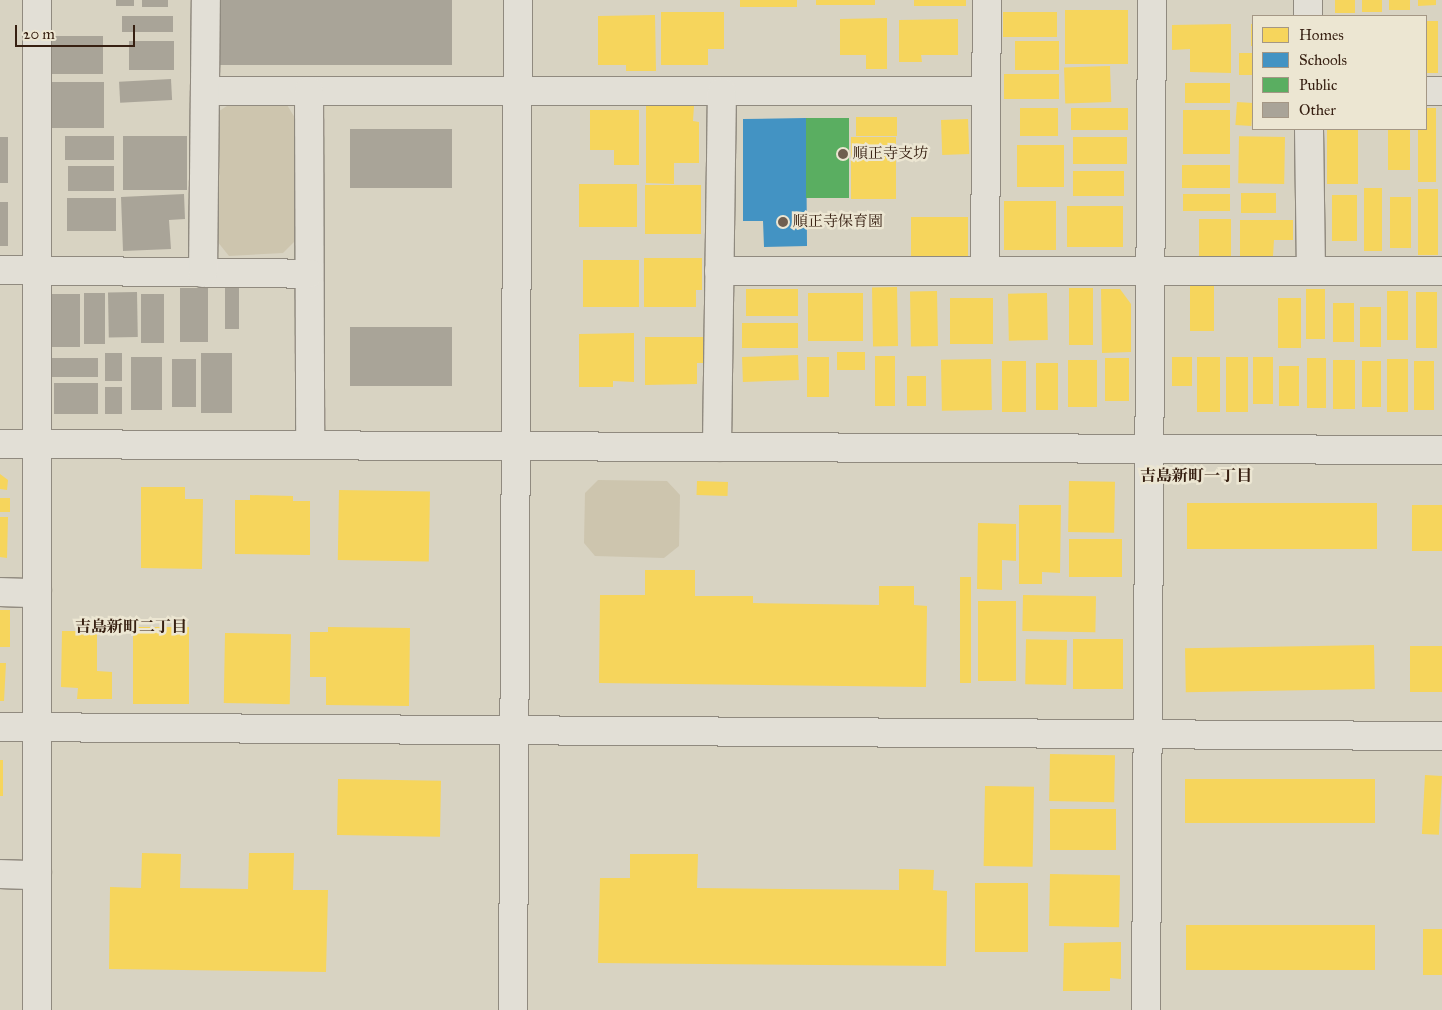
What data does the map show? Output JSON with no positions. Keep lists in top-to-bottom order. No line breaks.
{"districts":["吉島新町一丁目","吉島新町二丁目"],"places":["順正寺支坊","順正寺保育園"],"legend":["Homes","Schools","Public","Other"],"scale_bar":"20 m"}
